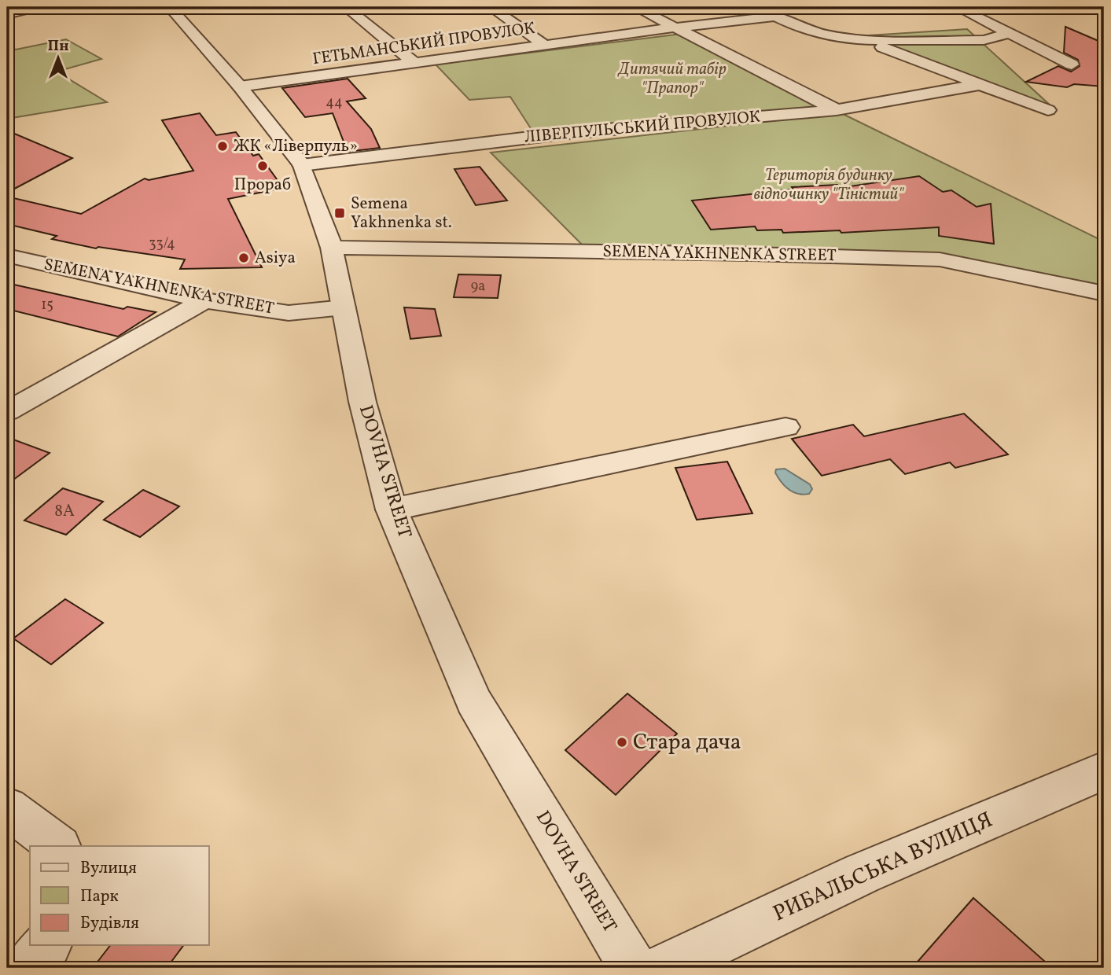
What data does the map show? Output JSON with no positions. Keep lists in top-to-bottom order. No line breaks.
{"streets":{"street":["ГЕТЬМАНСЬКИЙ ПРОВУЛОК","ЛІВЕРПУЛЬСЬКИЙ ПРОВУЛОК","SEMENA YAKHNENKA STREET","DOVHA STREET","РИБАЛЬСЬКА ВУЛИЦЯ"]},"crossings":[["ГЕТЬМАНСЬКИЙ ПРОВУЛОК","DOVHA STREET"],["ЛІВЕРПУЛЬСЬКИЙ ПРОВУЛОК","DOVHA STREET"],["SEMENA YAKHNENKA STREET","DOVHA STREET"]],"parks":["Дитячий табір \"Прапор\"","Територія будинку відпочинку \"Тіністий\""],"places":{"other":["ЖК «Ліверпуль»","Прораб","Asiya","Стара дача"],"transit":["Semena Yakhnenka st."]},"house_numbers":["44","33/4","9а","15","8А"],"legend":["Вулиця","Парк","Будівля"],"north":"top"}
